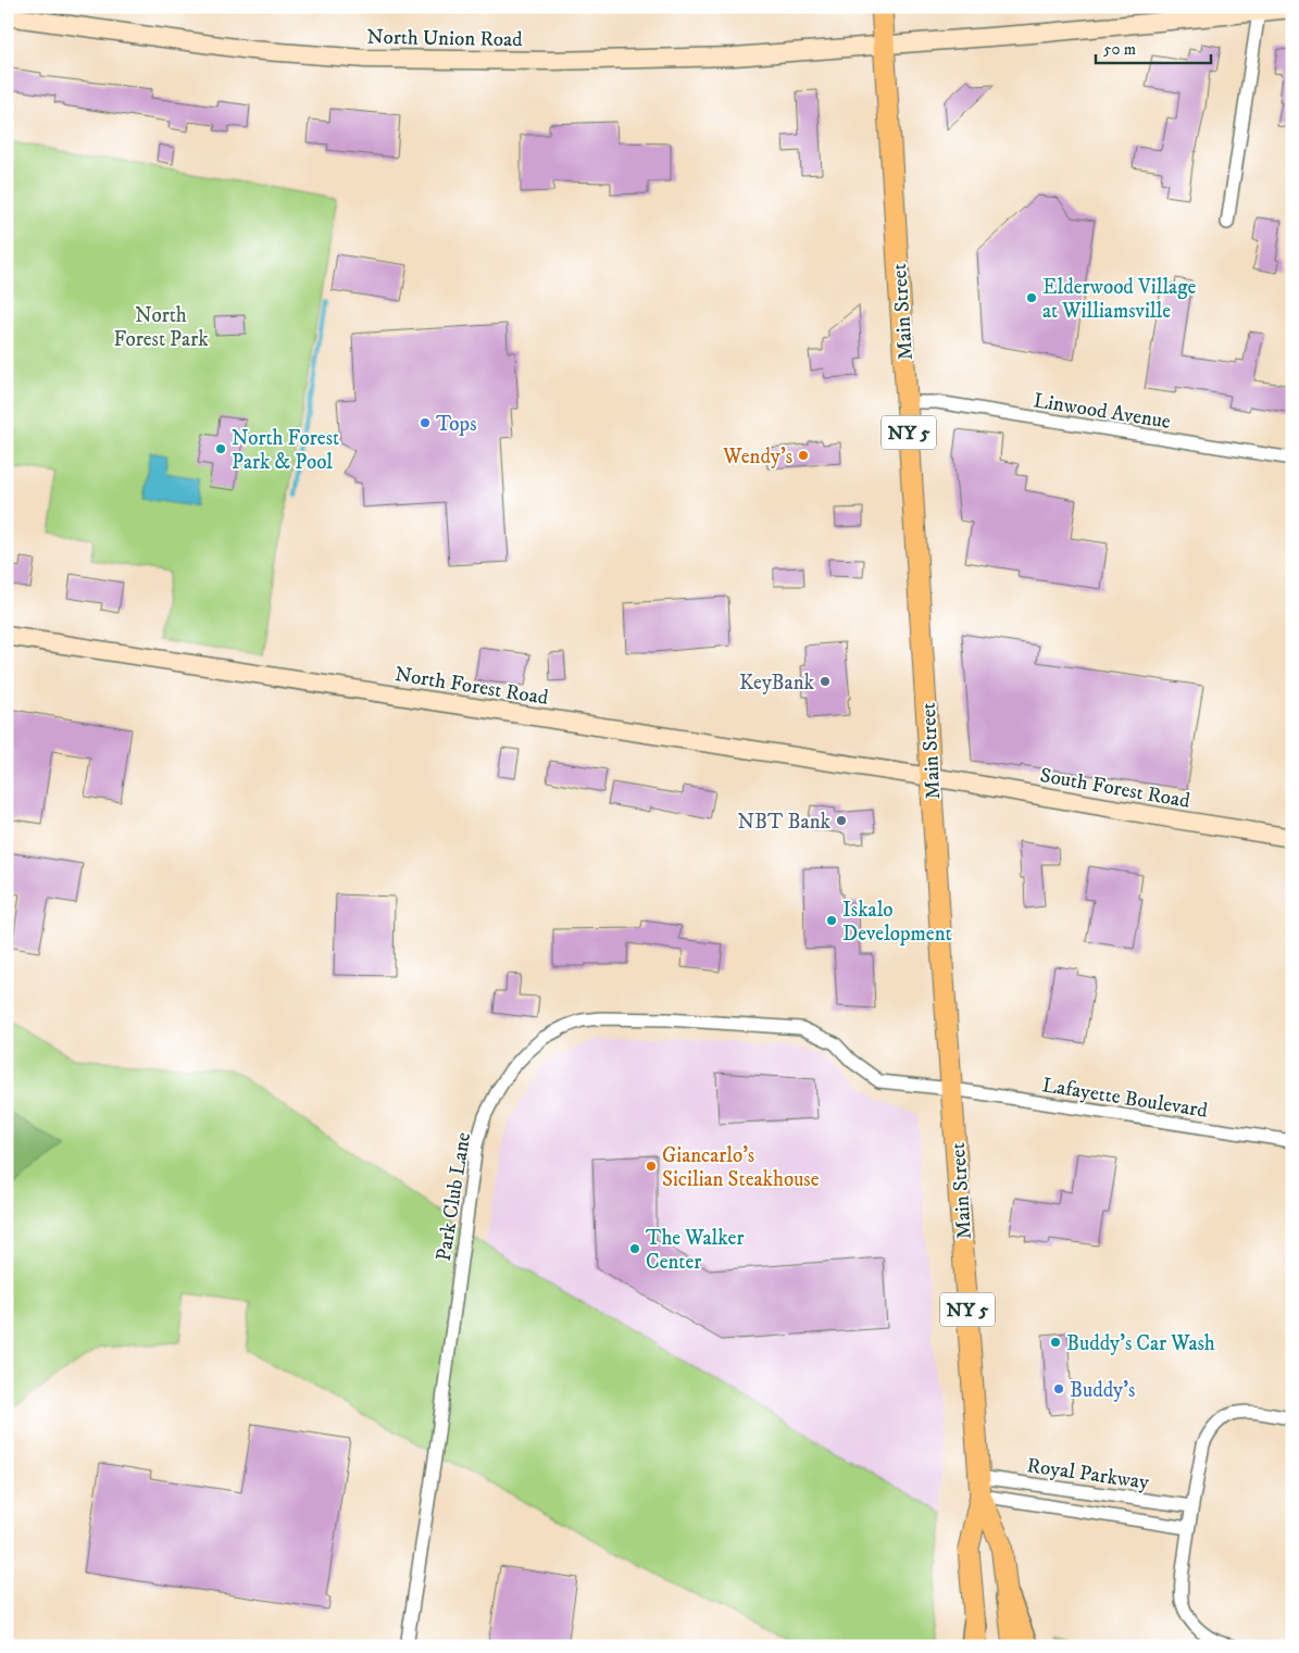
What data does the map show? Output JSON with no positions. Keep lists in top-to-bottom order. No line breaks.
{"streets":{"main road":["Main Street","NY 5"],"street":["North Union Road","Linwood Avenue","North Forest Road","South Forest Road","Lafayette Boulevard","Park Club Lane","Royal Parkway"]},"crossings":[["North Union Road","Main Street"],["Main Street","Linwood Avenue"],["Main Street","North Forest Road"],["Main Street","South Forest Road"],["Main Street","Lafayette Boulevard"],["Main Street","Park Club Lane"],["Main Street","Royal Parkway"],["North Forest Road","South Forest Road"],["Lafayette Boulevard","Park Club Lane"]],"parks":["North Forest Park"],"places":["Elderwood Village at Williamsville","Tops","North Forest Park & Pool","Wendy's","KeyBank","NBT Bank","Iskalo Development","Giancarlo’s Sicilian Steakhouse","The Walker Center","Buddy's Car Wash","Buddy's"],"scale_bar":"50 m"}
